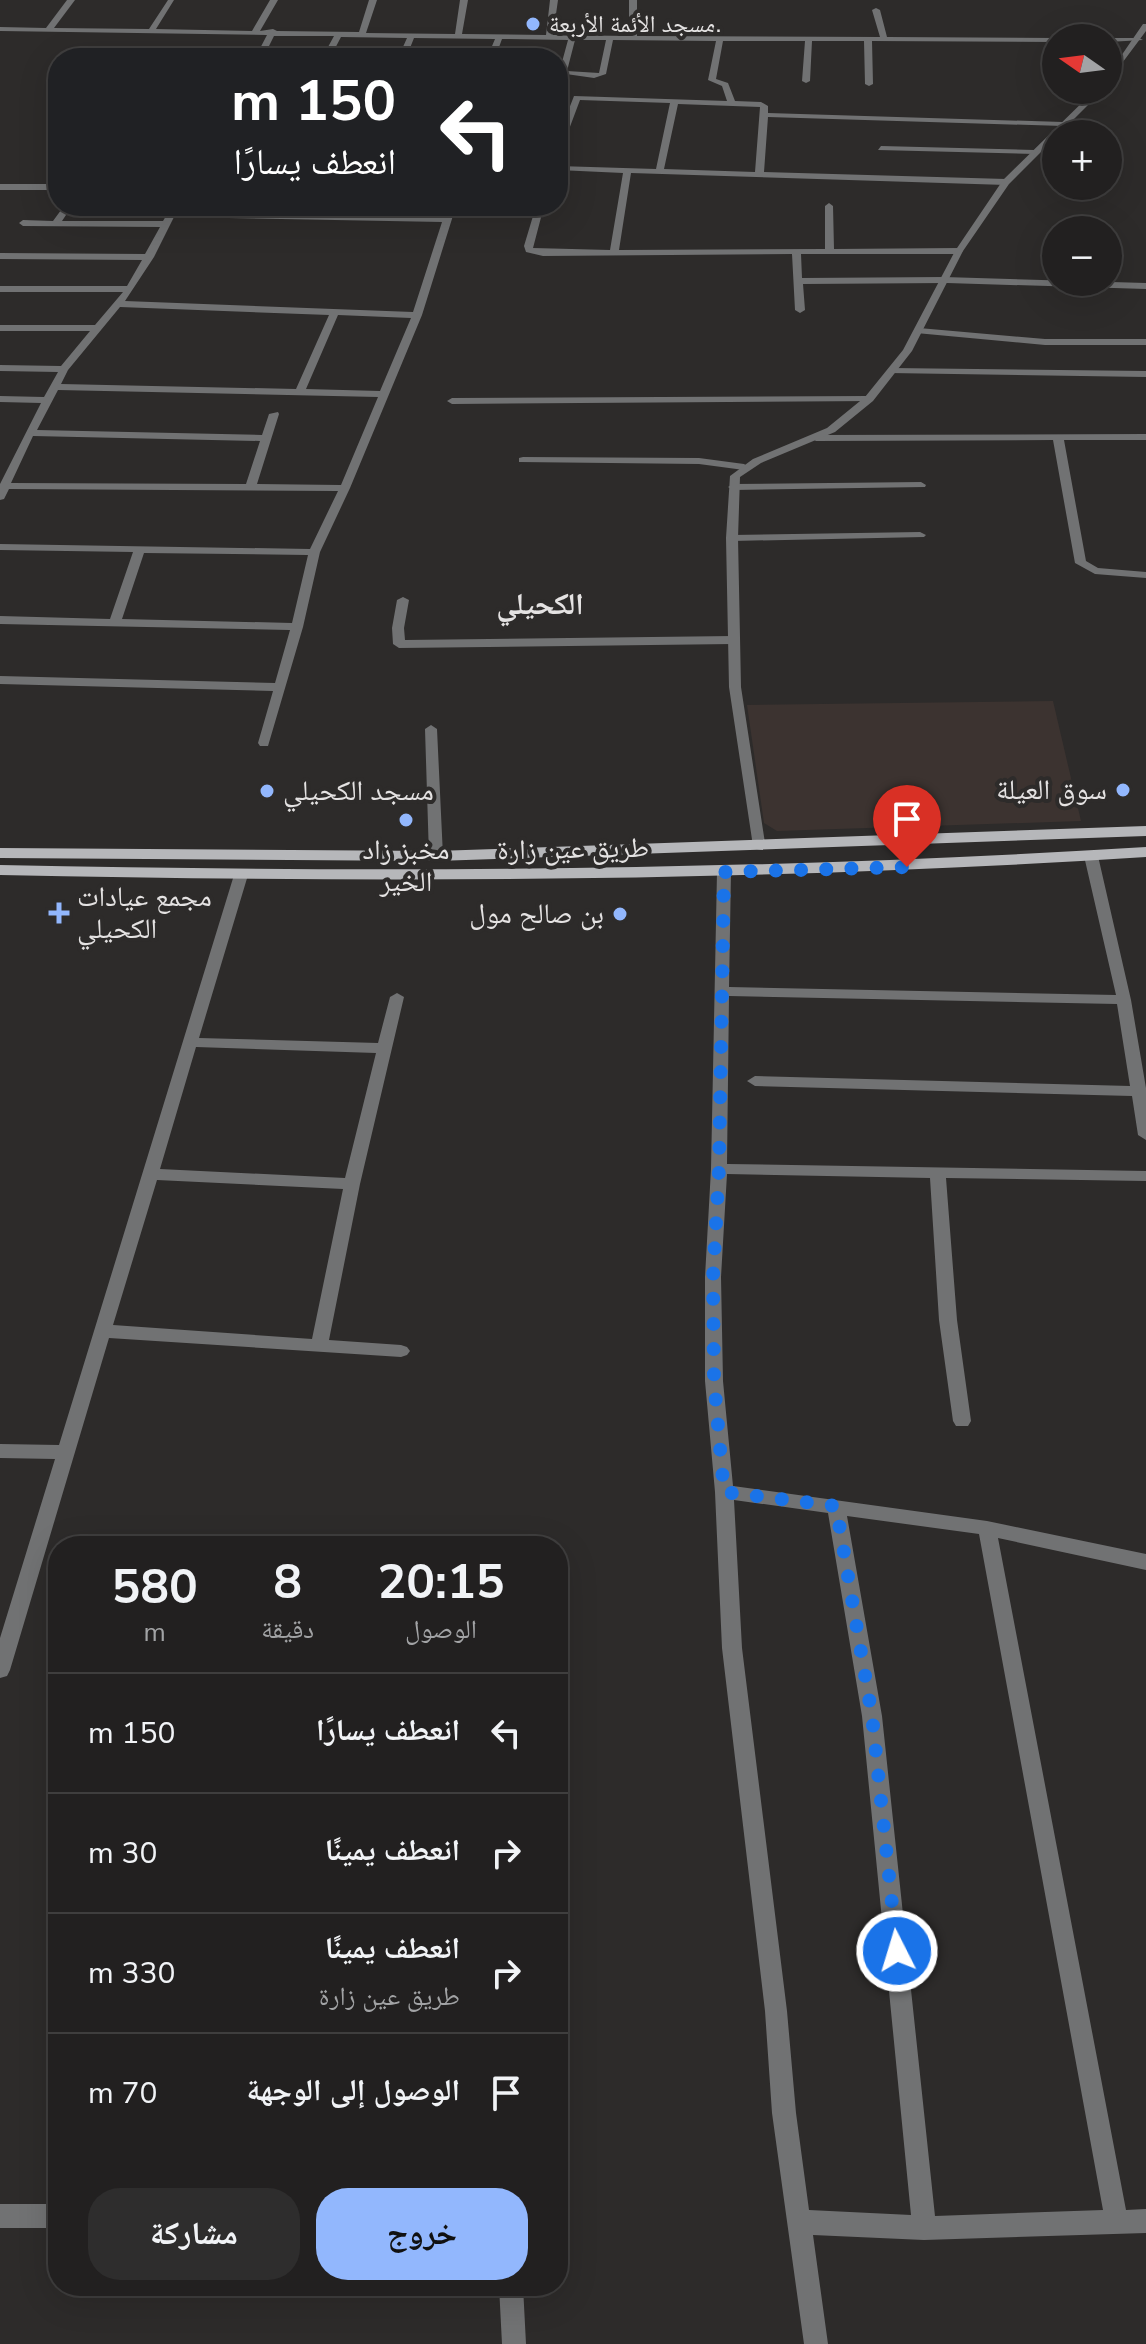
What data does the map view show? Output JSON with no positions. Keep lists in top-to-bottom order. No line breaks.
{"streets":{"main road":["طريق عين زارة"]},"districts":["الكحيلي"],"places":{"other":["مسجد الأئمة الأربعة.","سوق العيلة","مسجد الكحيلي","مخبز زاد الخير","بن صالح مول"],"health":["مجمع عيادات الكحيلي"]},"north":"left","page":{"map_buttons":["+","−"],"turn":["150 m","انعطف يسارًا"],"eta":["20:15","الوصول","8","دقيقة","580","m"],"list":[{"name":"انعطف يسارًا","value":"150 m"},{"name":"انعطف يمينًا","value":"30 m"},{"name":"انعطف يمينًا","note":"طريق عين زارة","value":"330 m"},{"name":"الوصول إلى الوجهة","value":"70 m"}],"buttons":["خروج","مشاركة"]}}
